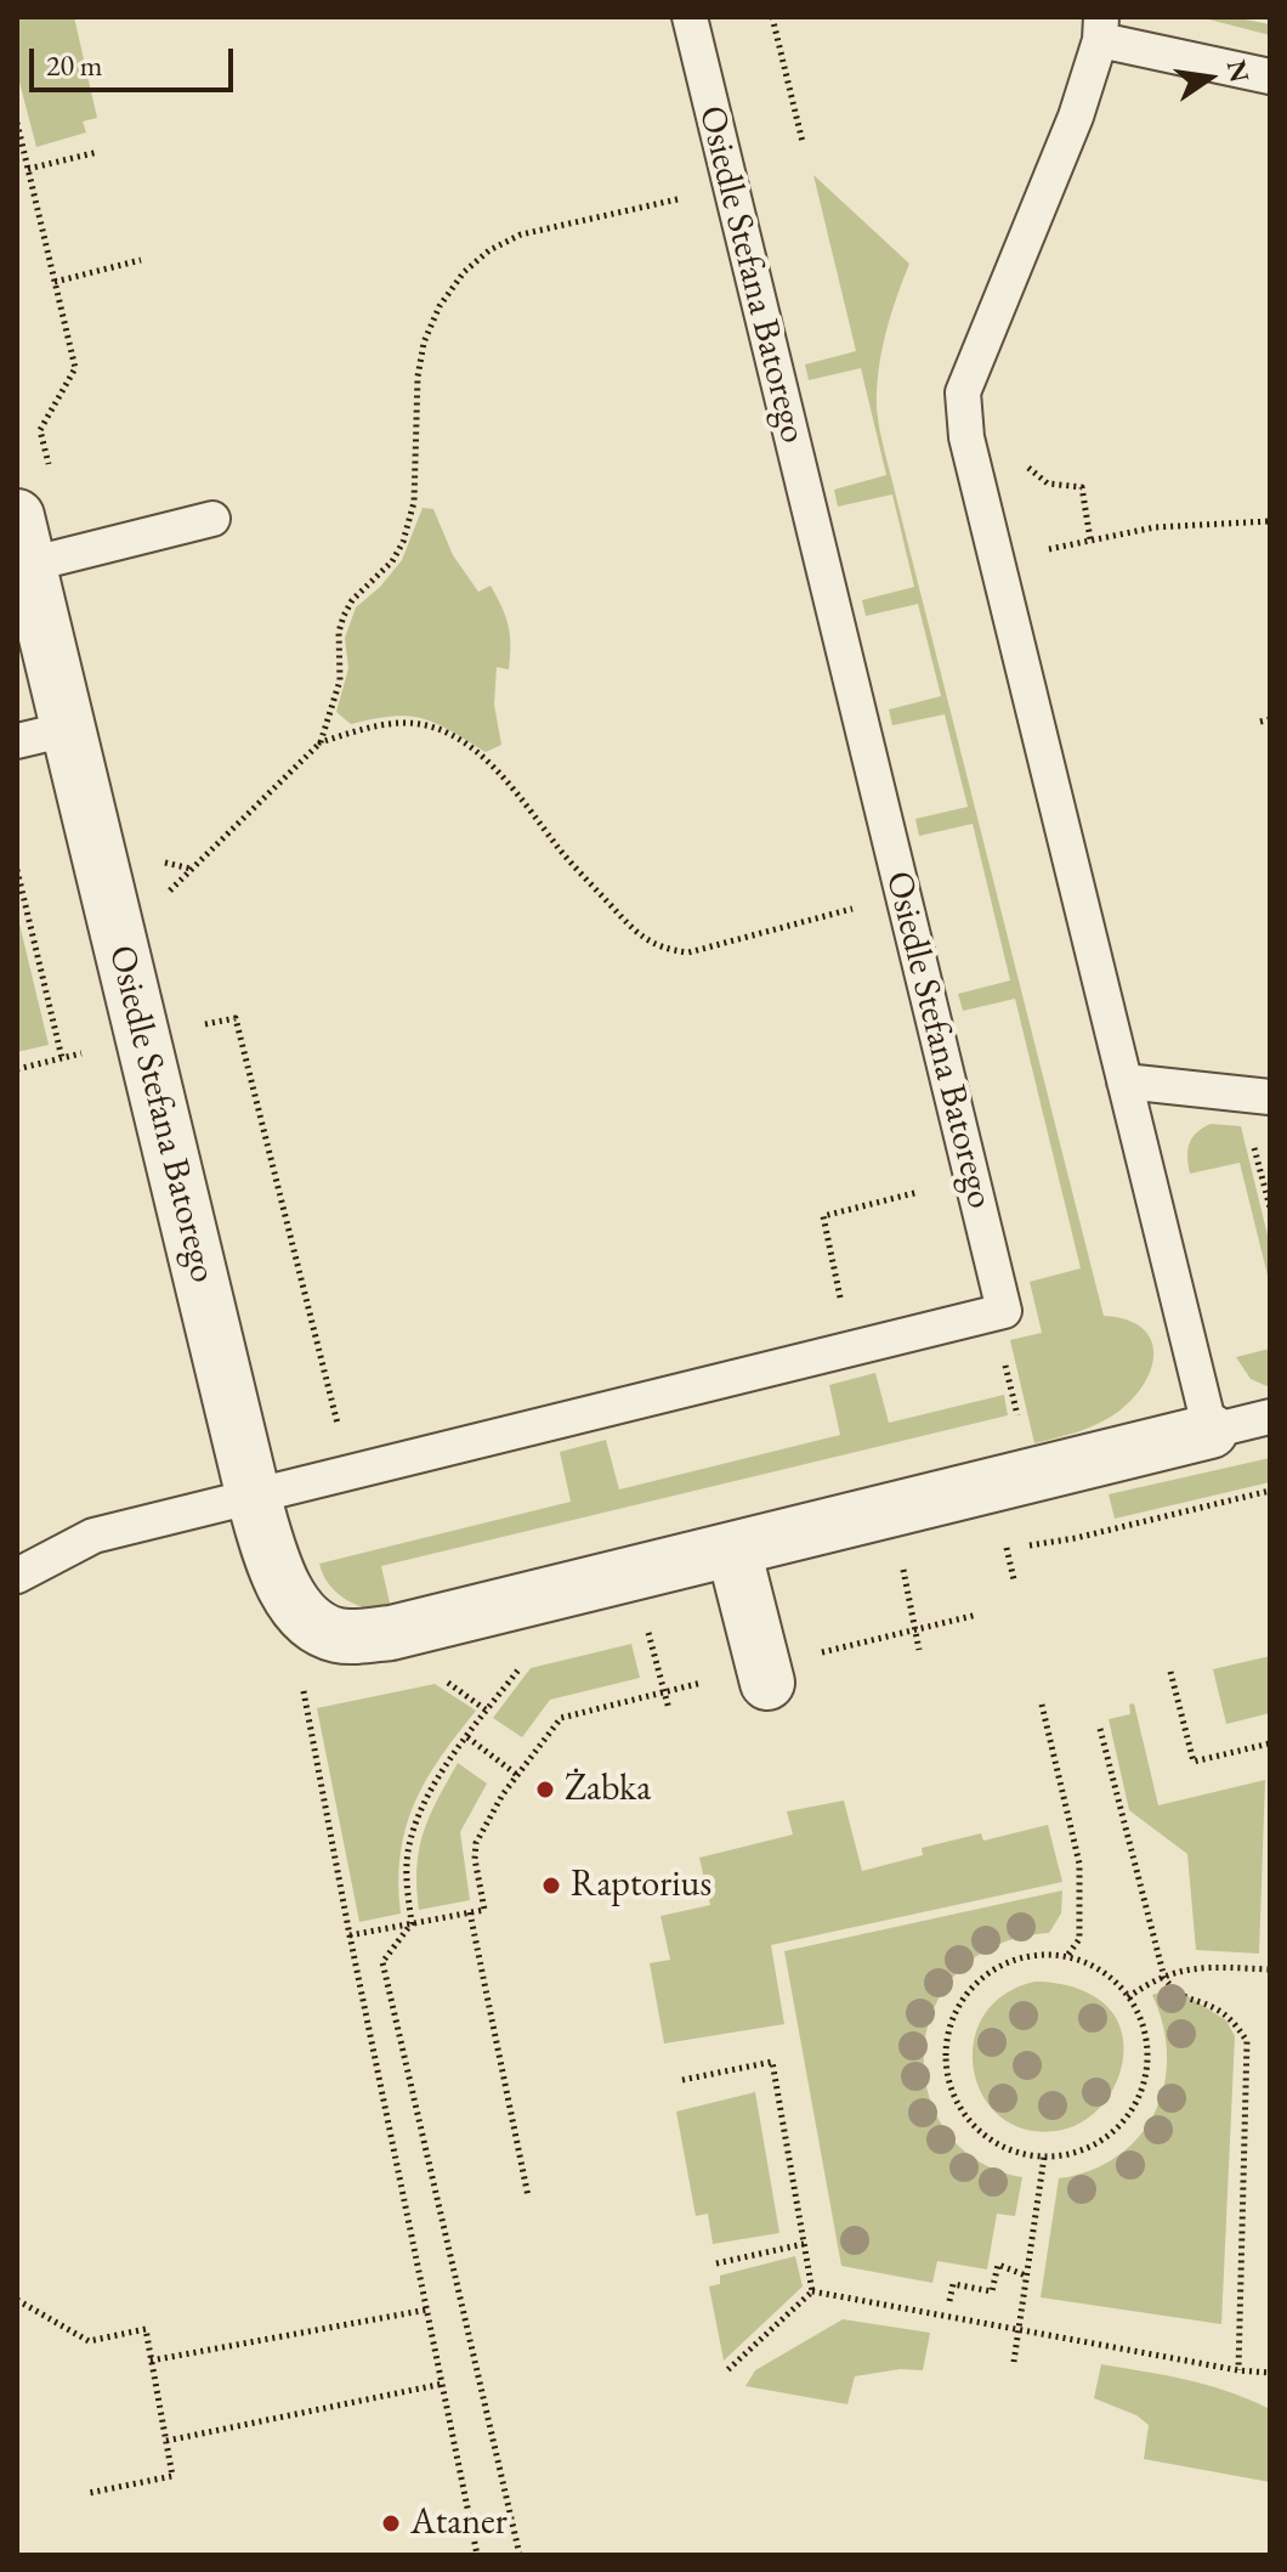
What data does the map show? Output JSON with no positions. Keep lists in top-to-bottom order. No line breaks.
{"streets":{"street":["Osiedle Stefana Batorego"]},"places":["Żabka","Raptorius","Ataner"],"scale_bar":"20 m","north":"right"}
